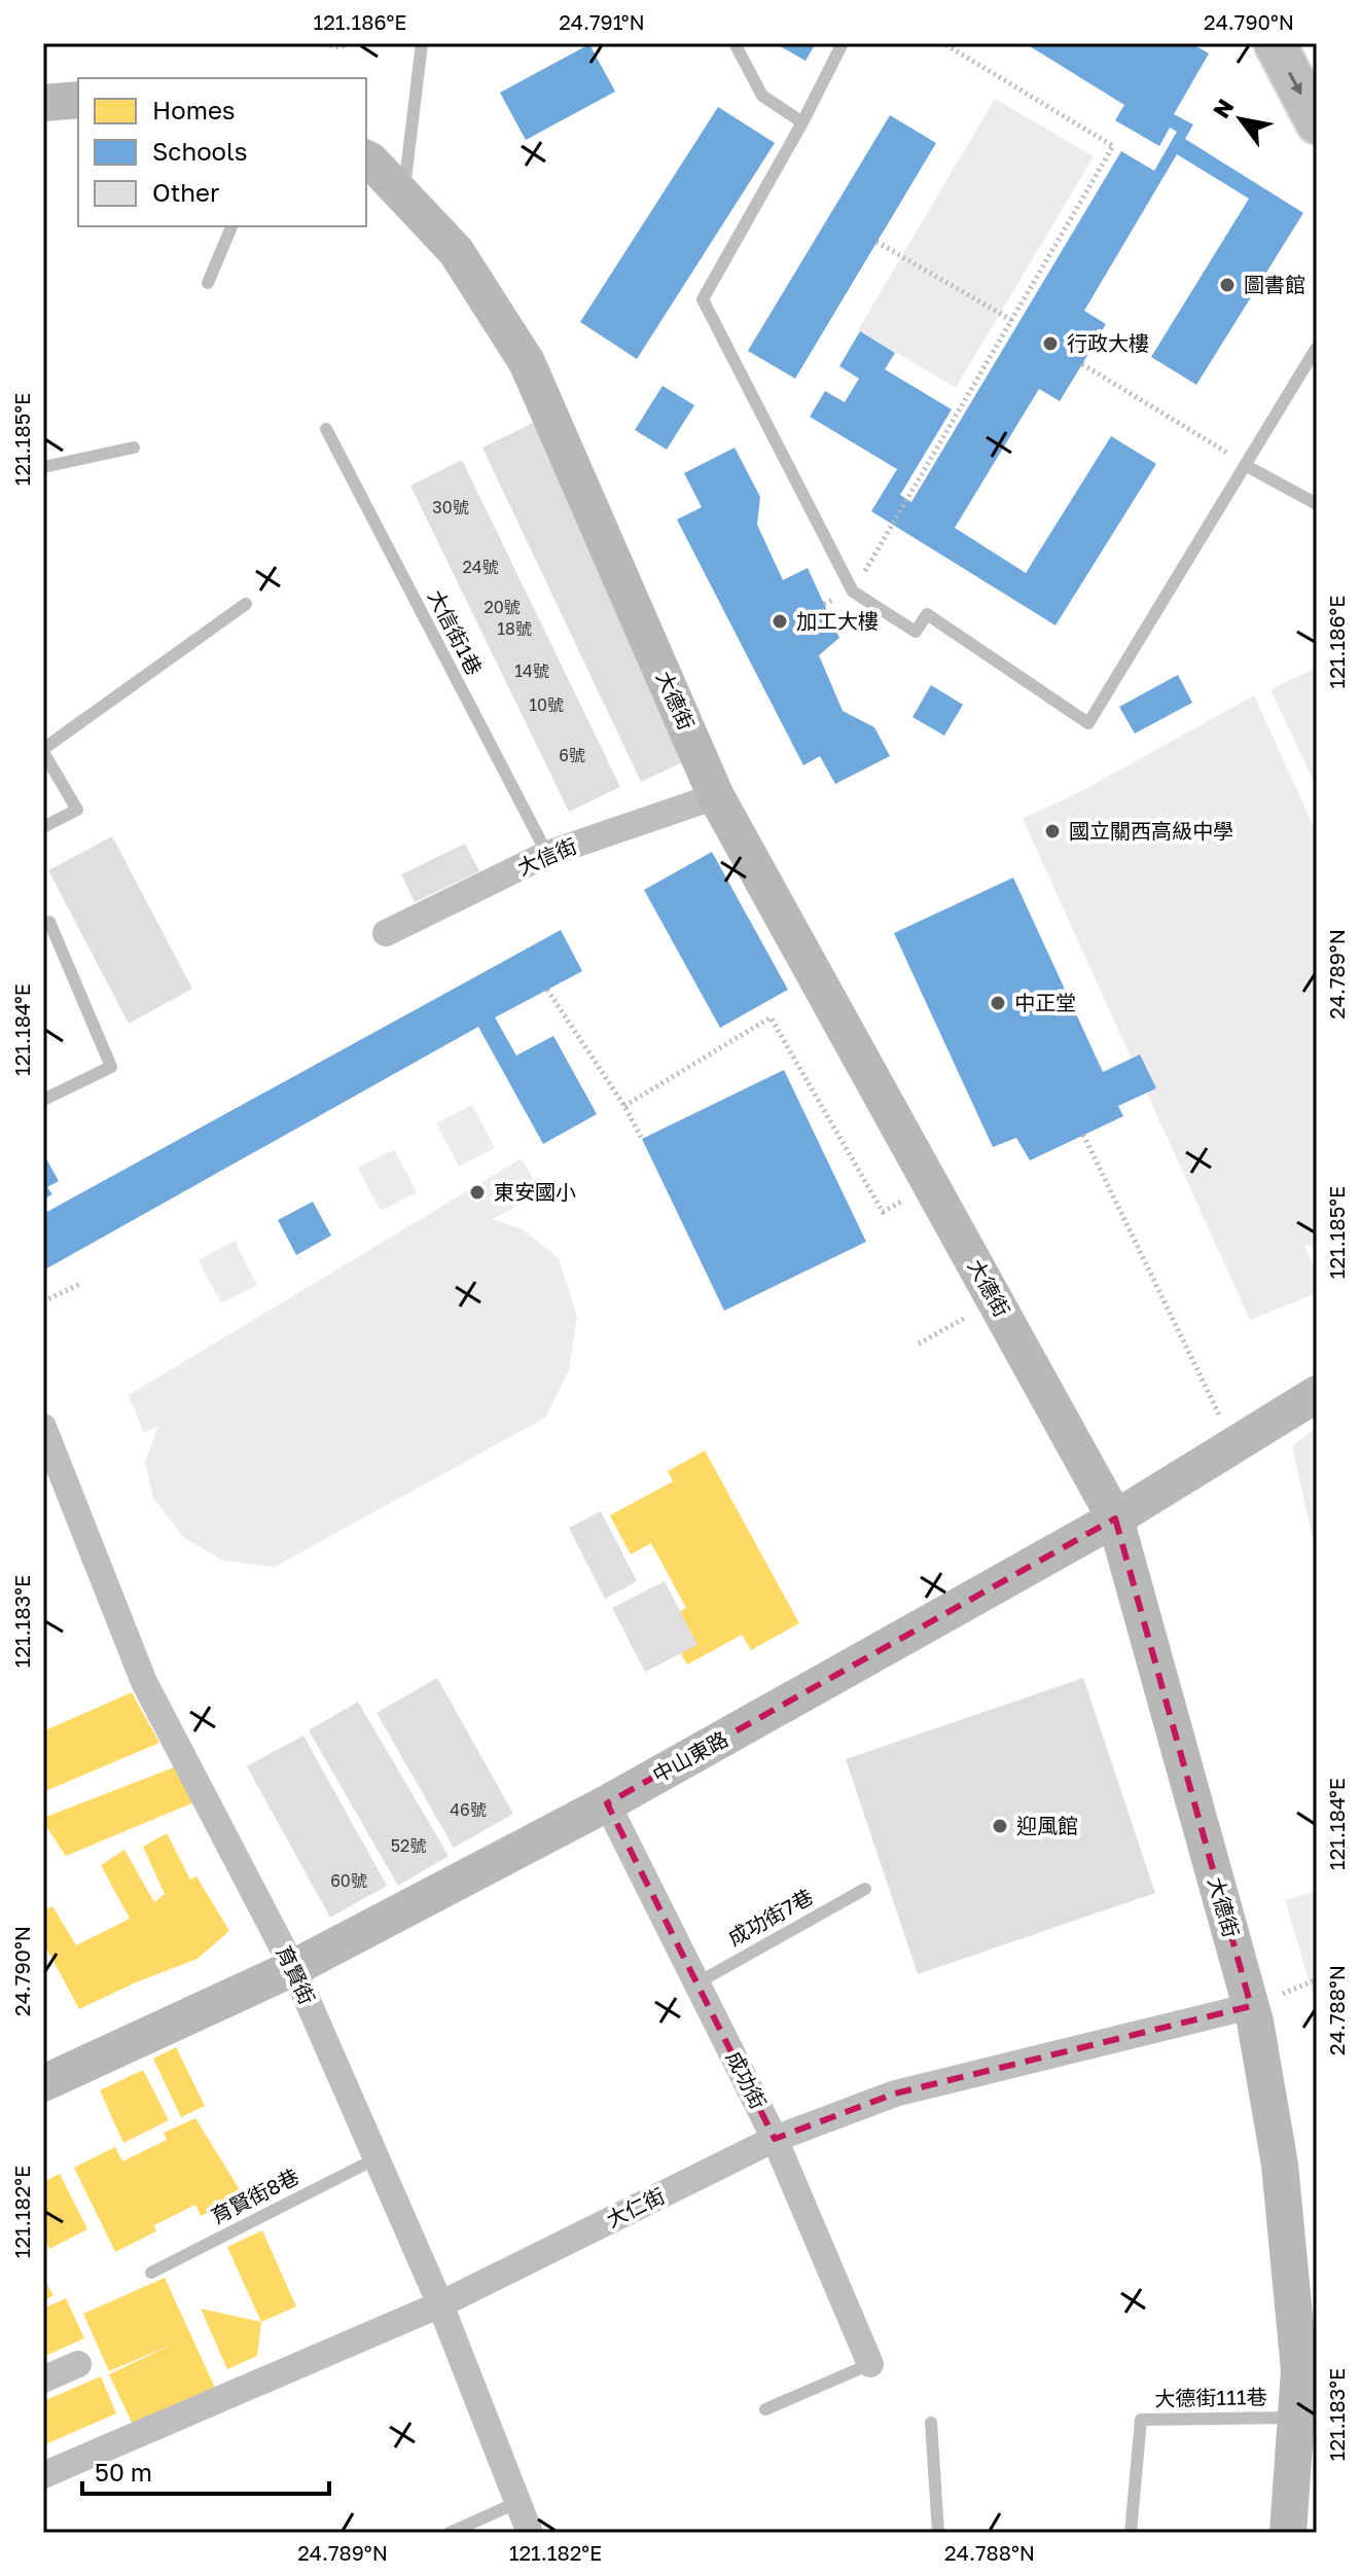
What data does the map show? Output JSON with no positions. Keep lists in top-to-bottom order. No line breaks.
{"streets":{"street":["大德街","大信街","中山東路","育賢街","成功街","大仁街"],"lane":["大信街1巷","成功街7巷","育賢街8巷","大德街111巷"]},"crossings":[["大信街1巷","大信街"],["大德街","大信街"],["大德街","中山東路"],["大德街","大仁街"],["大德街","大德街111巷"],["中山東路","育賢街"],["中山東路","成功街"],["成功街7巷","成功街"],["育賢街","育賢街8巷"],["育賢街","大仁街"],["成功街","大仁街"]],"places":["圖書館","行政大樓","加工大樓","國立關西高級中學","中正堂","東安國小","迎風館"],"house_numbers":["30號","24號","20號","18號","14號","10號","6號","46號","52號","60號"],"legend":["Homes","Schools","Other"],"scale_bar":"50 m","north":"top left","coordinates":["121.186°E","24.791°N","24.790°N","121.185°E","24.789°N","121.184°E","121.183°E","24.788°N","121.182°E"]}
